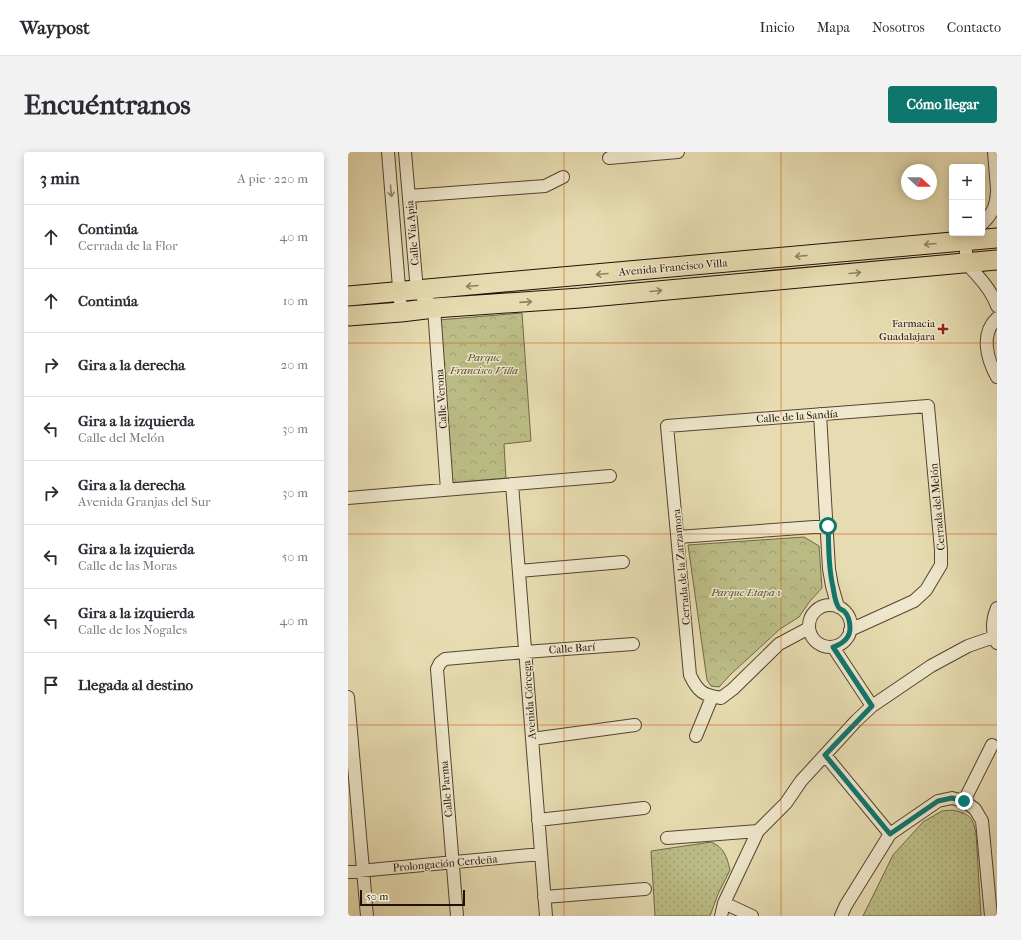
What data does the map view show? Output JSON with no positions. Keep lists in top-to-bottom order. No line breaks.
{"streets":{"main road":["Avenida Francisco Villa"],"street":["Calle Vía Apia","Calle Verona","Calle de la Sandía","Cerrada del Melón","Cerrada de la Zarzamora","Calle Barí","Avenida Córcega","Calle Parma","Prolongación Cerdeña"]},"crossings":[["Calle Vía Apia","Avenida Francisco Villa"],["Avenida Francisco Villa","Calle Verona"],["Calle de la Sandía","Cerrada del Melón"],["Calle de la Sandía","Cerrada de la Zarzamora"],["Calle Barí","Avenida Córcega"],["Calle Barí","Calle Parma"],["Avenida Córcega","Prolongación Cerdeña"],["Calle Parma","Prolongación Cerdeña"]],"parks":["Parque Francisco Villa","Parque Etapa 1"],"places":{"health":["Farmacia Guadalajara"]},"scale_bar":"50 m","north":"right","page":{"header":"Waypost","nav":["Inicio","Mapa","Nosotros","Contacto"],"buttons":"Cómo llegar","title":"Encuéntranos","heading":["3 min","A pie · 220 m"],"map_buttons":["+","−"],"list":[["Continúa","Cerrada de la Flor","40 m"],["Continúa","10 m"],["Gira a la derecha","20 m"],["Gira a la izquierda","Calle del Melón","30 m"],["Gira a la derecha","Avenida Granjas del Sur","30 m"],["Gira a la izquierda","Calle de las Moras","50 m"],["Gira a la izquierda","Calle de los Nogales","40 m"],"Llegada al destino"],"scale":"50 m"}}
